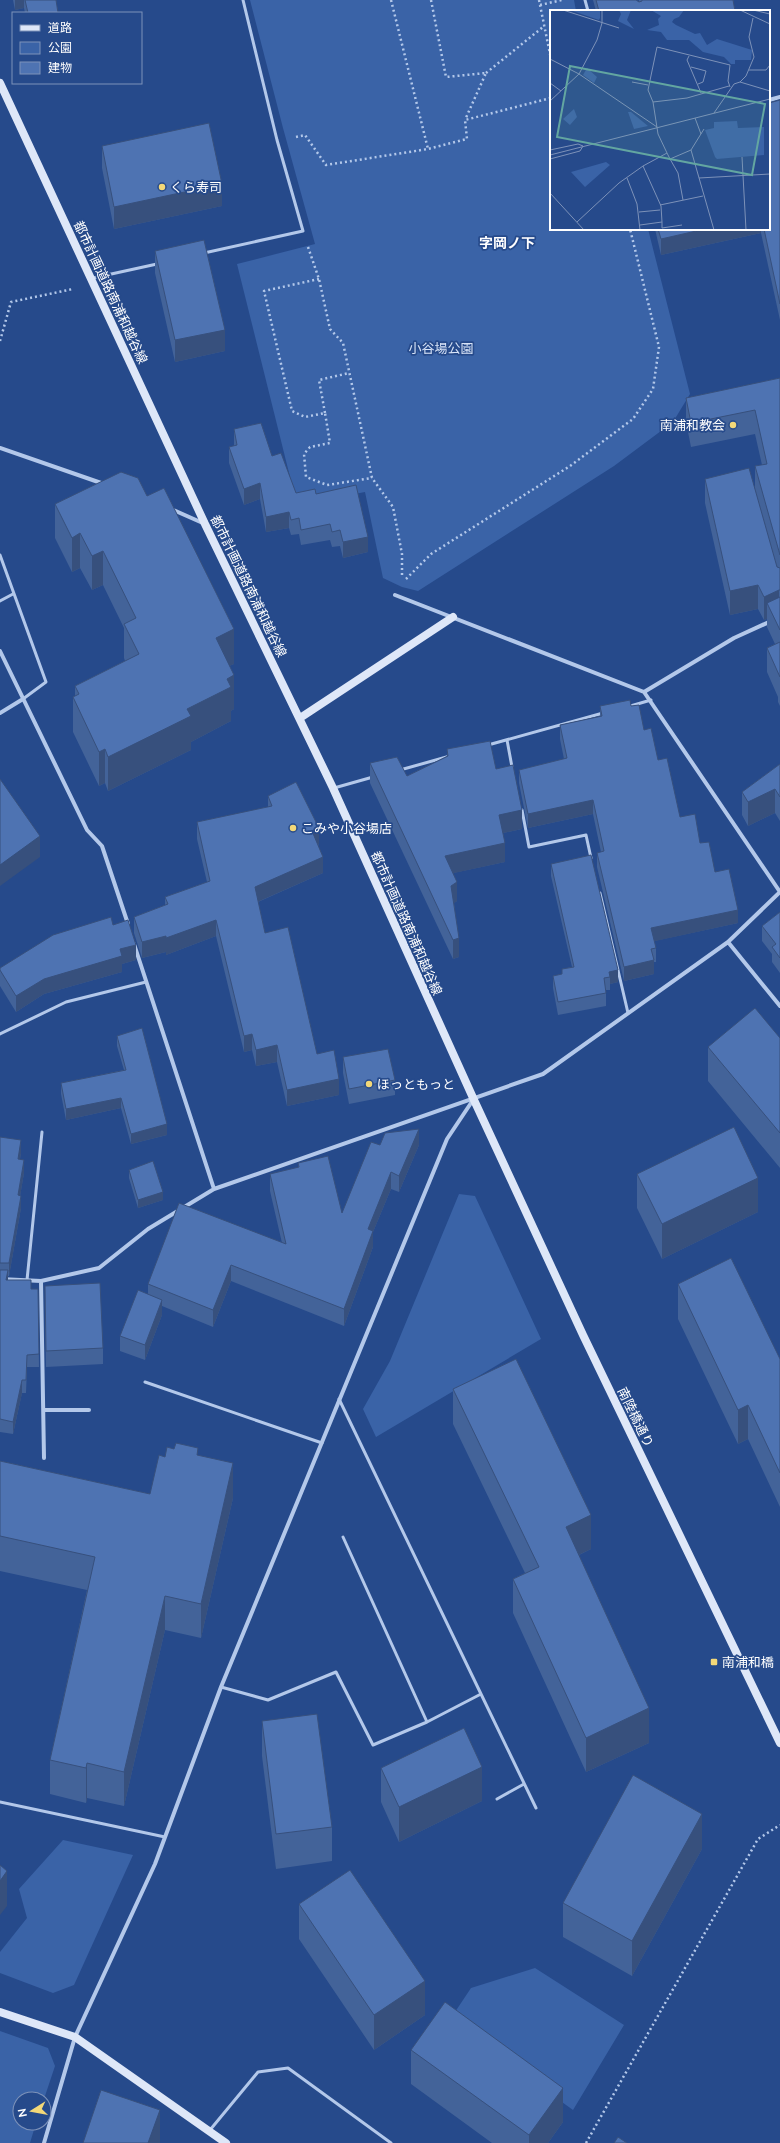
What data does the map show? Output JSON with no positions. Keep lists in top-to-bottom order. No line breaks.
{"streets":{"street":["都市計画道路南浦和越谷線","南陸橋通り"]},"crossings":[["都市計画道路南浦和越谷線","南陸橋通り"]],"districts":["字岡ノ下"],"parks":["小谷場公園"],"places":{"other":["くら寿司","南浦和教会","こみや小谷場店","ほっともっと"],"transit":["南浦和橋"]},"legend":["道路","公園","建物"],"north":"left"}
